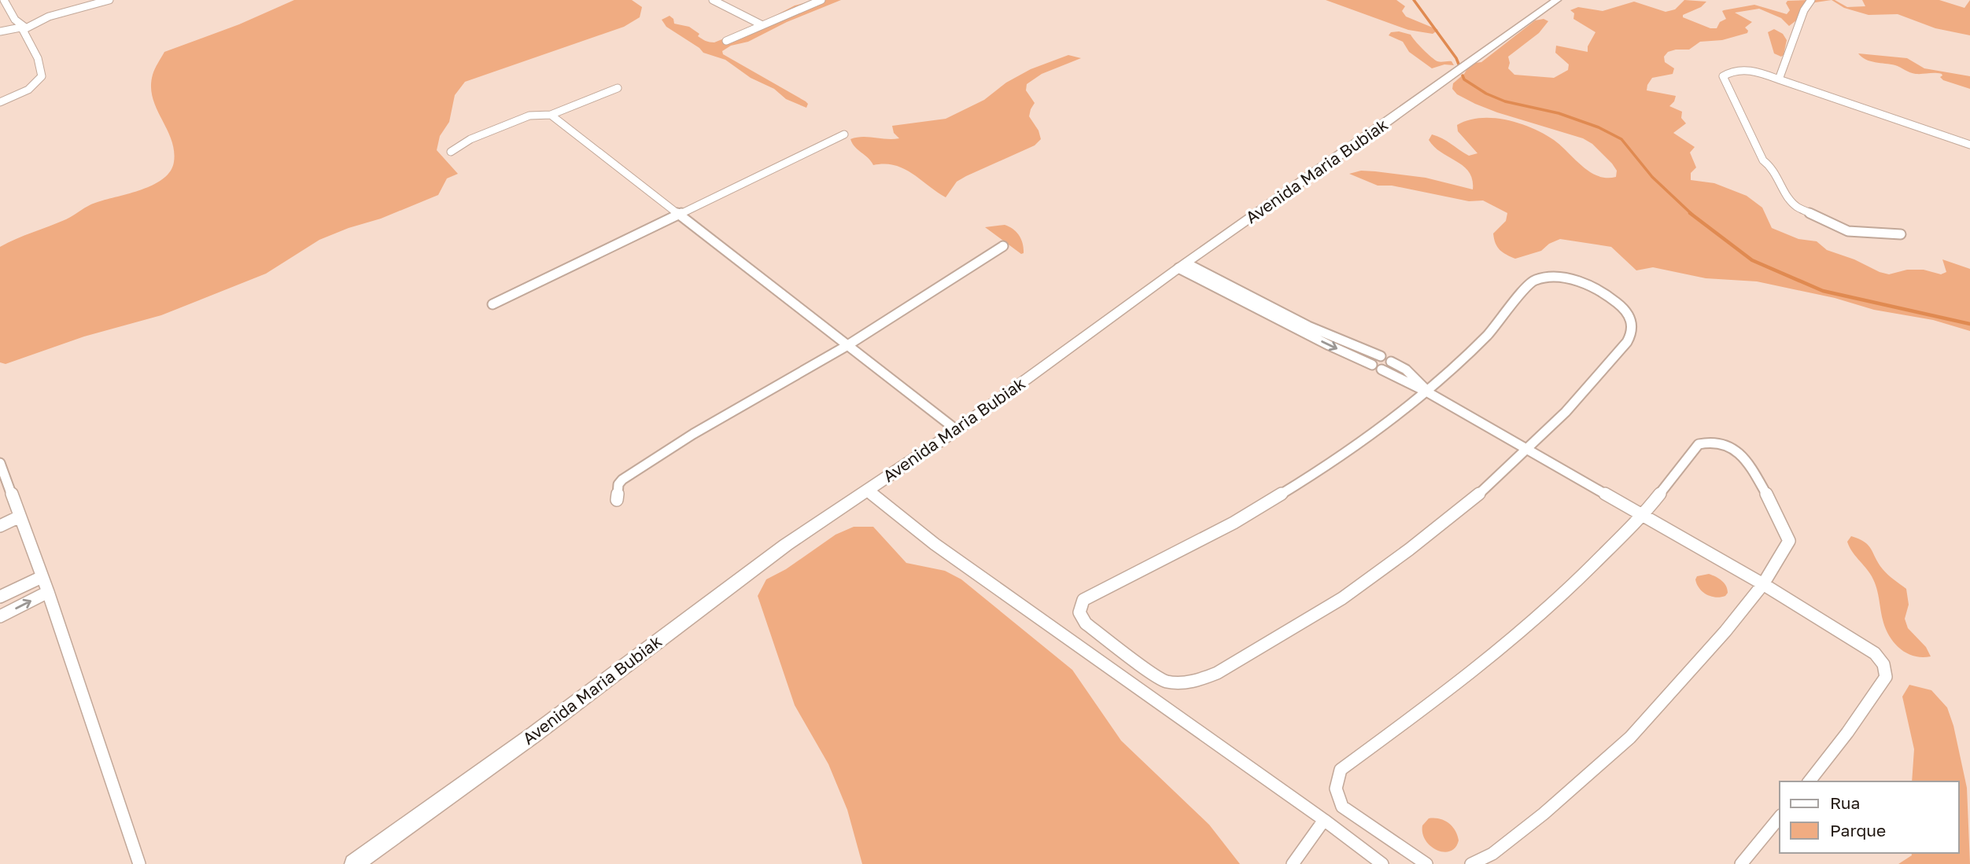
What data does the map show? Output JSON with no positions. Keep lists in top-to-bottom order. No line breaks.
{"streets":{"street":["Avenida Maria Bubiak"]},"legend":["Rua","Parque"]}
